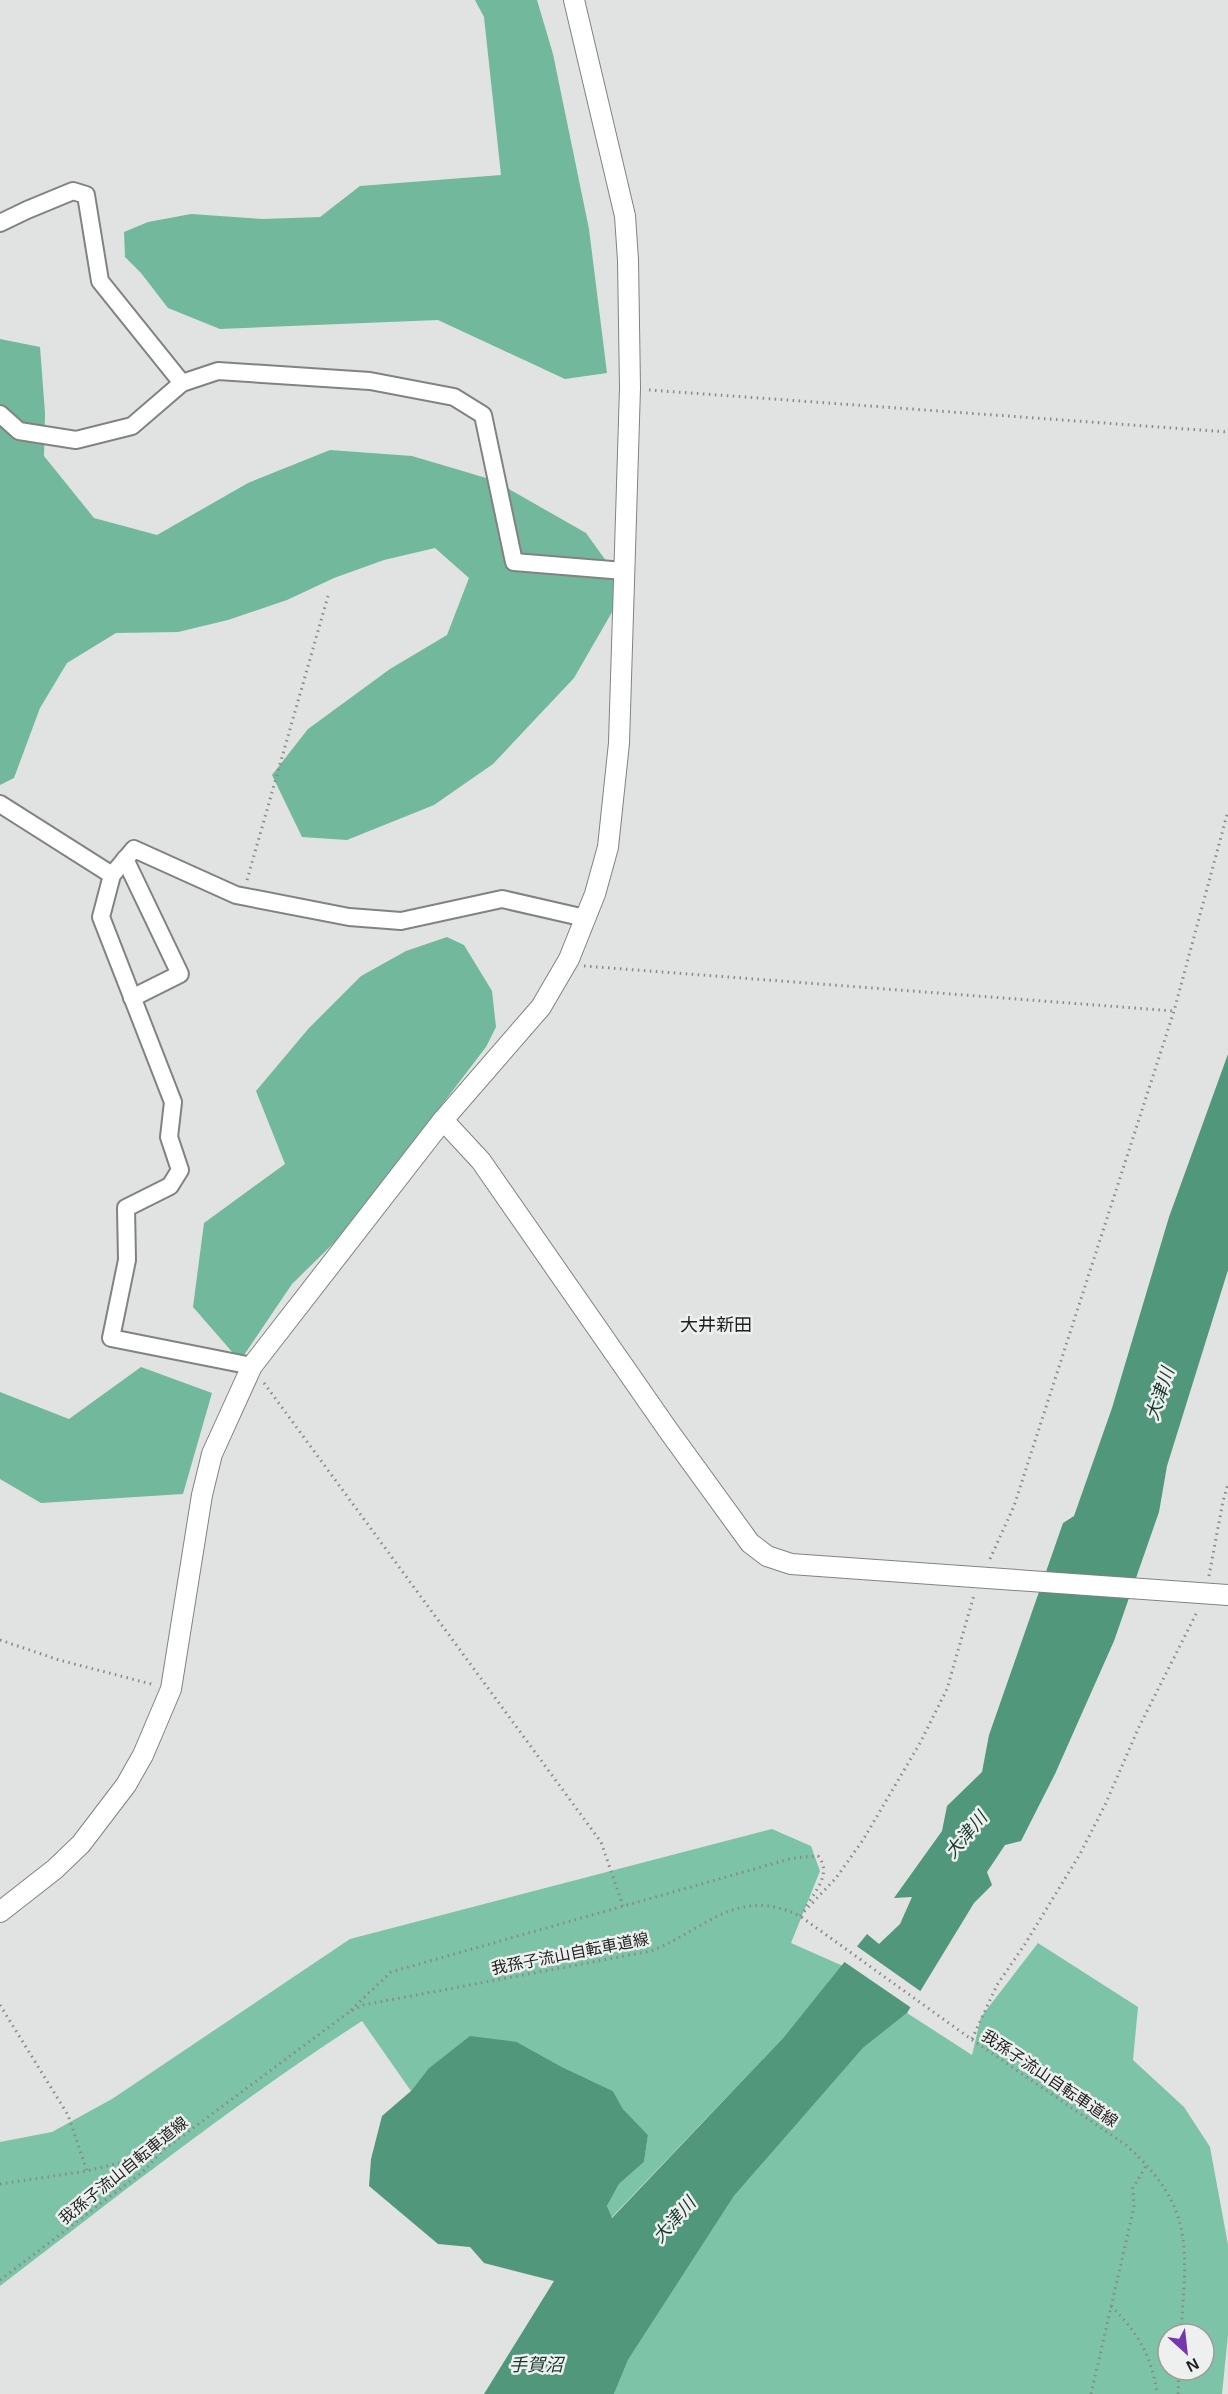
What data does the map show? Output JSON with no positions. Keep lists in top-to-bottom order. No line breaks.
{"streets":{"path":["我孫子流山自転車道線"]},"districts":["大井新田"],"water":["大津川","手賀沼"],"north":"bottom right"}
